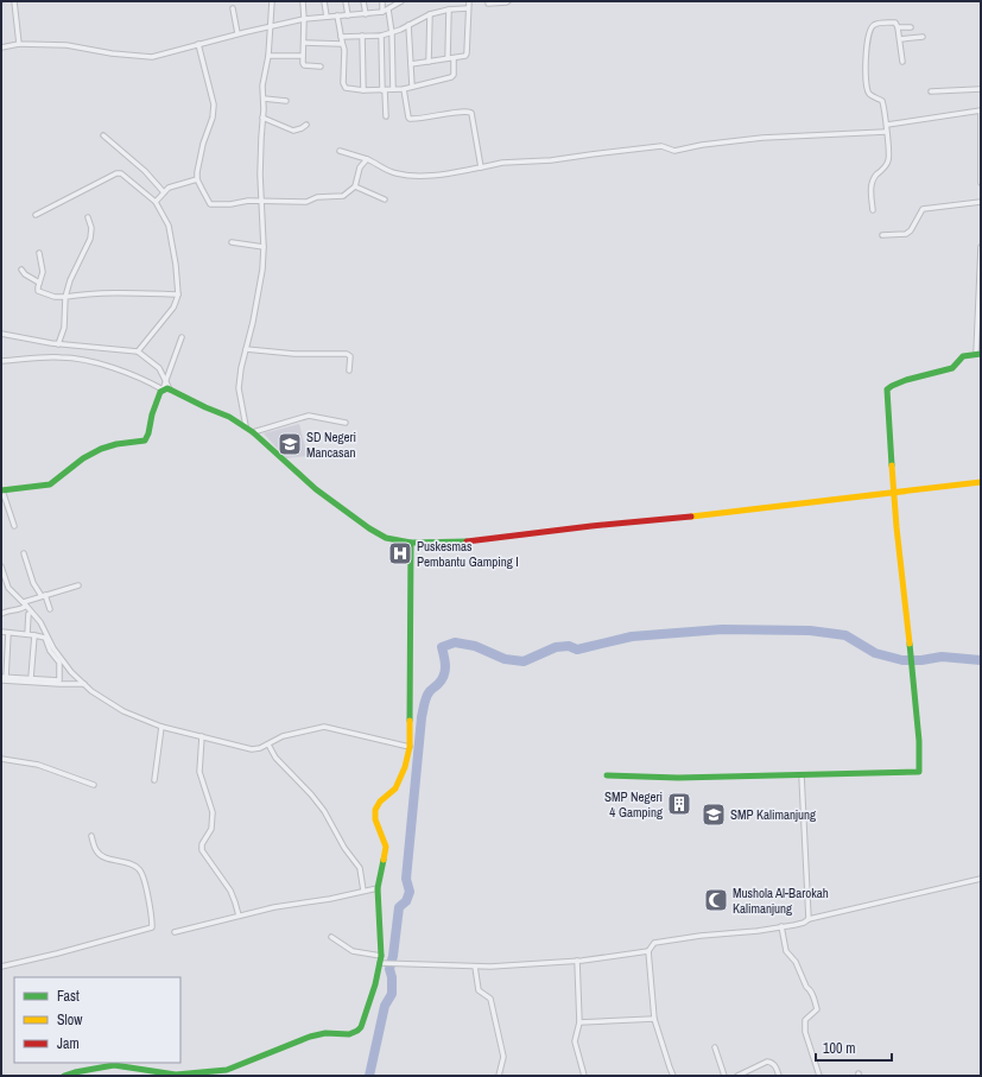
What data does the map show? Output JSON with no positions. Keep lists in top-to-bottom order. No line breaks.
{"places":{"school or university":["SD Negeri Mancasan","SMP Kalimanjung"],"hospital":["Puskesmas Pembantu Gamping I"],"building":["SMP Negeri 4 Gamping"],"mosque":["Mushola Al-Barokah Kalimanjung"]},"legend":["Fast","Slow","Jam"],"scale_bar":"100 m"}
